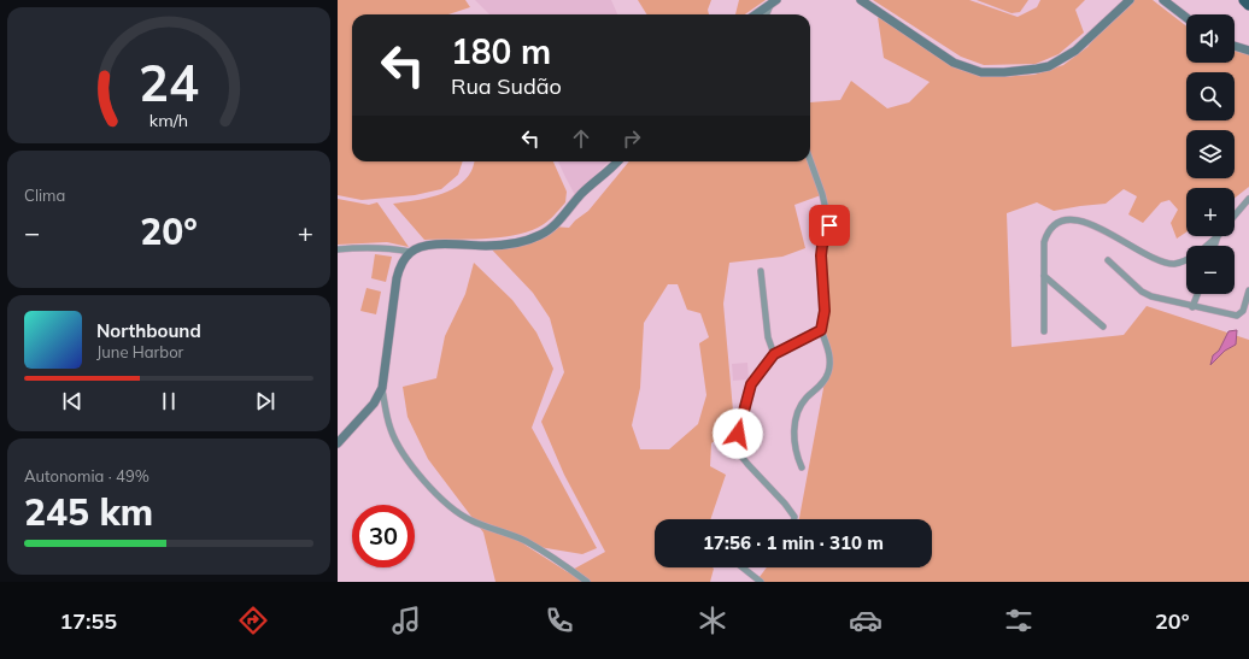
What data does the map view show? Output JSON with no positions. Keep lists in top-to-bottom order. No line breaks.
{"page":{"map_buttons":["+","−"],"turn":["180 m","Rua Sudão"],"tile":["Clima",["Autonomia · 49%","245 km"]],"heat":["−","20°","+"],"song":["Northbound","June Harbor"],"limit":"30","trip":"17:56 · 1 min · 310 m","tabs":["17:55","20°"],"gauge":["24","km/h"]}}
